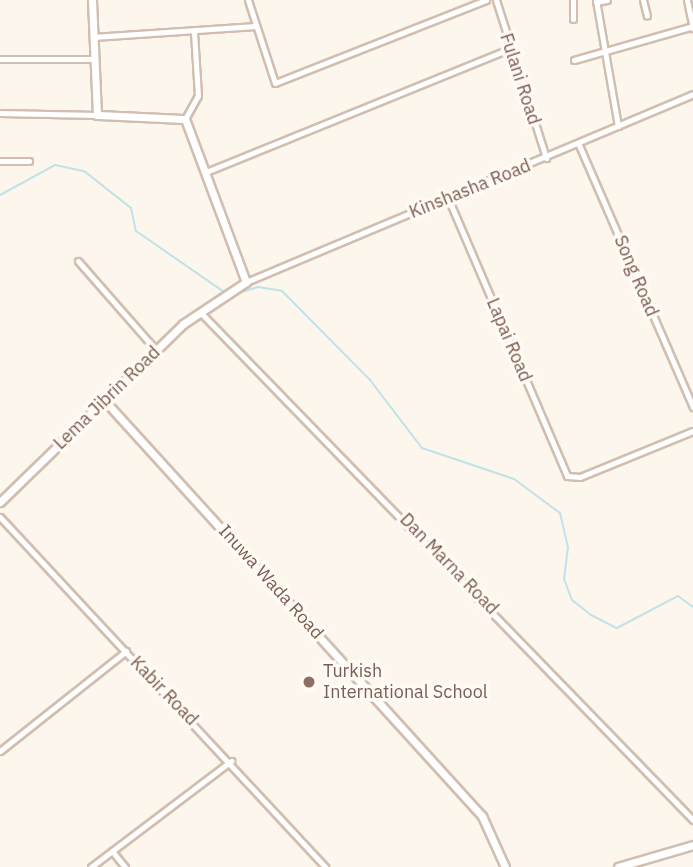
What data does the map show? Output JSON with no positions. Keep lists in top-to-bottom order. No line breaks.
{"streets":{"street":["Fulani Road","Kinshasha Road","Song Road","Lapai Road","Lema Jibrin Road","Dan Marna Road","Inuwa Wada Road","Kabir Road"]},"crossings":[["Fulani Road","Kinshasha Road"],["Kinshasha Road","Song Road"],["Kinshasha Road","Lapai Road"],["Kinshasha Road","Lema Jibrin Road"],["Lema Jibrin Road","Dan Marna Road"],["Lema Jibrin Road","Inuwa Wada Road"]],"places":["Turkish International School"]}
